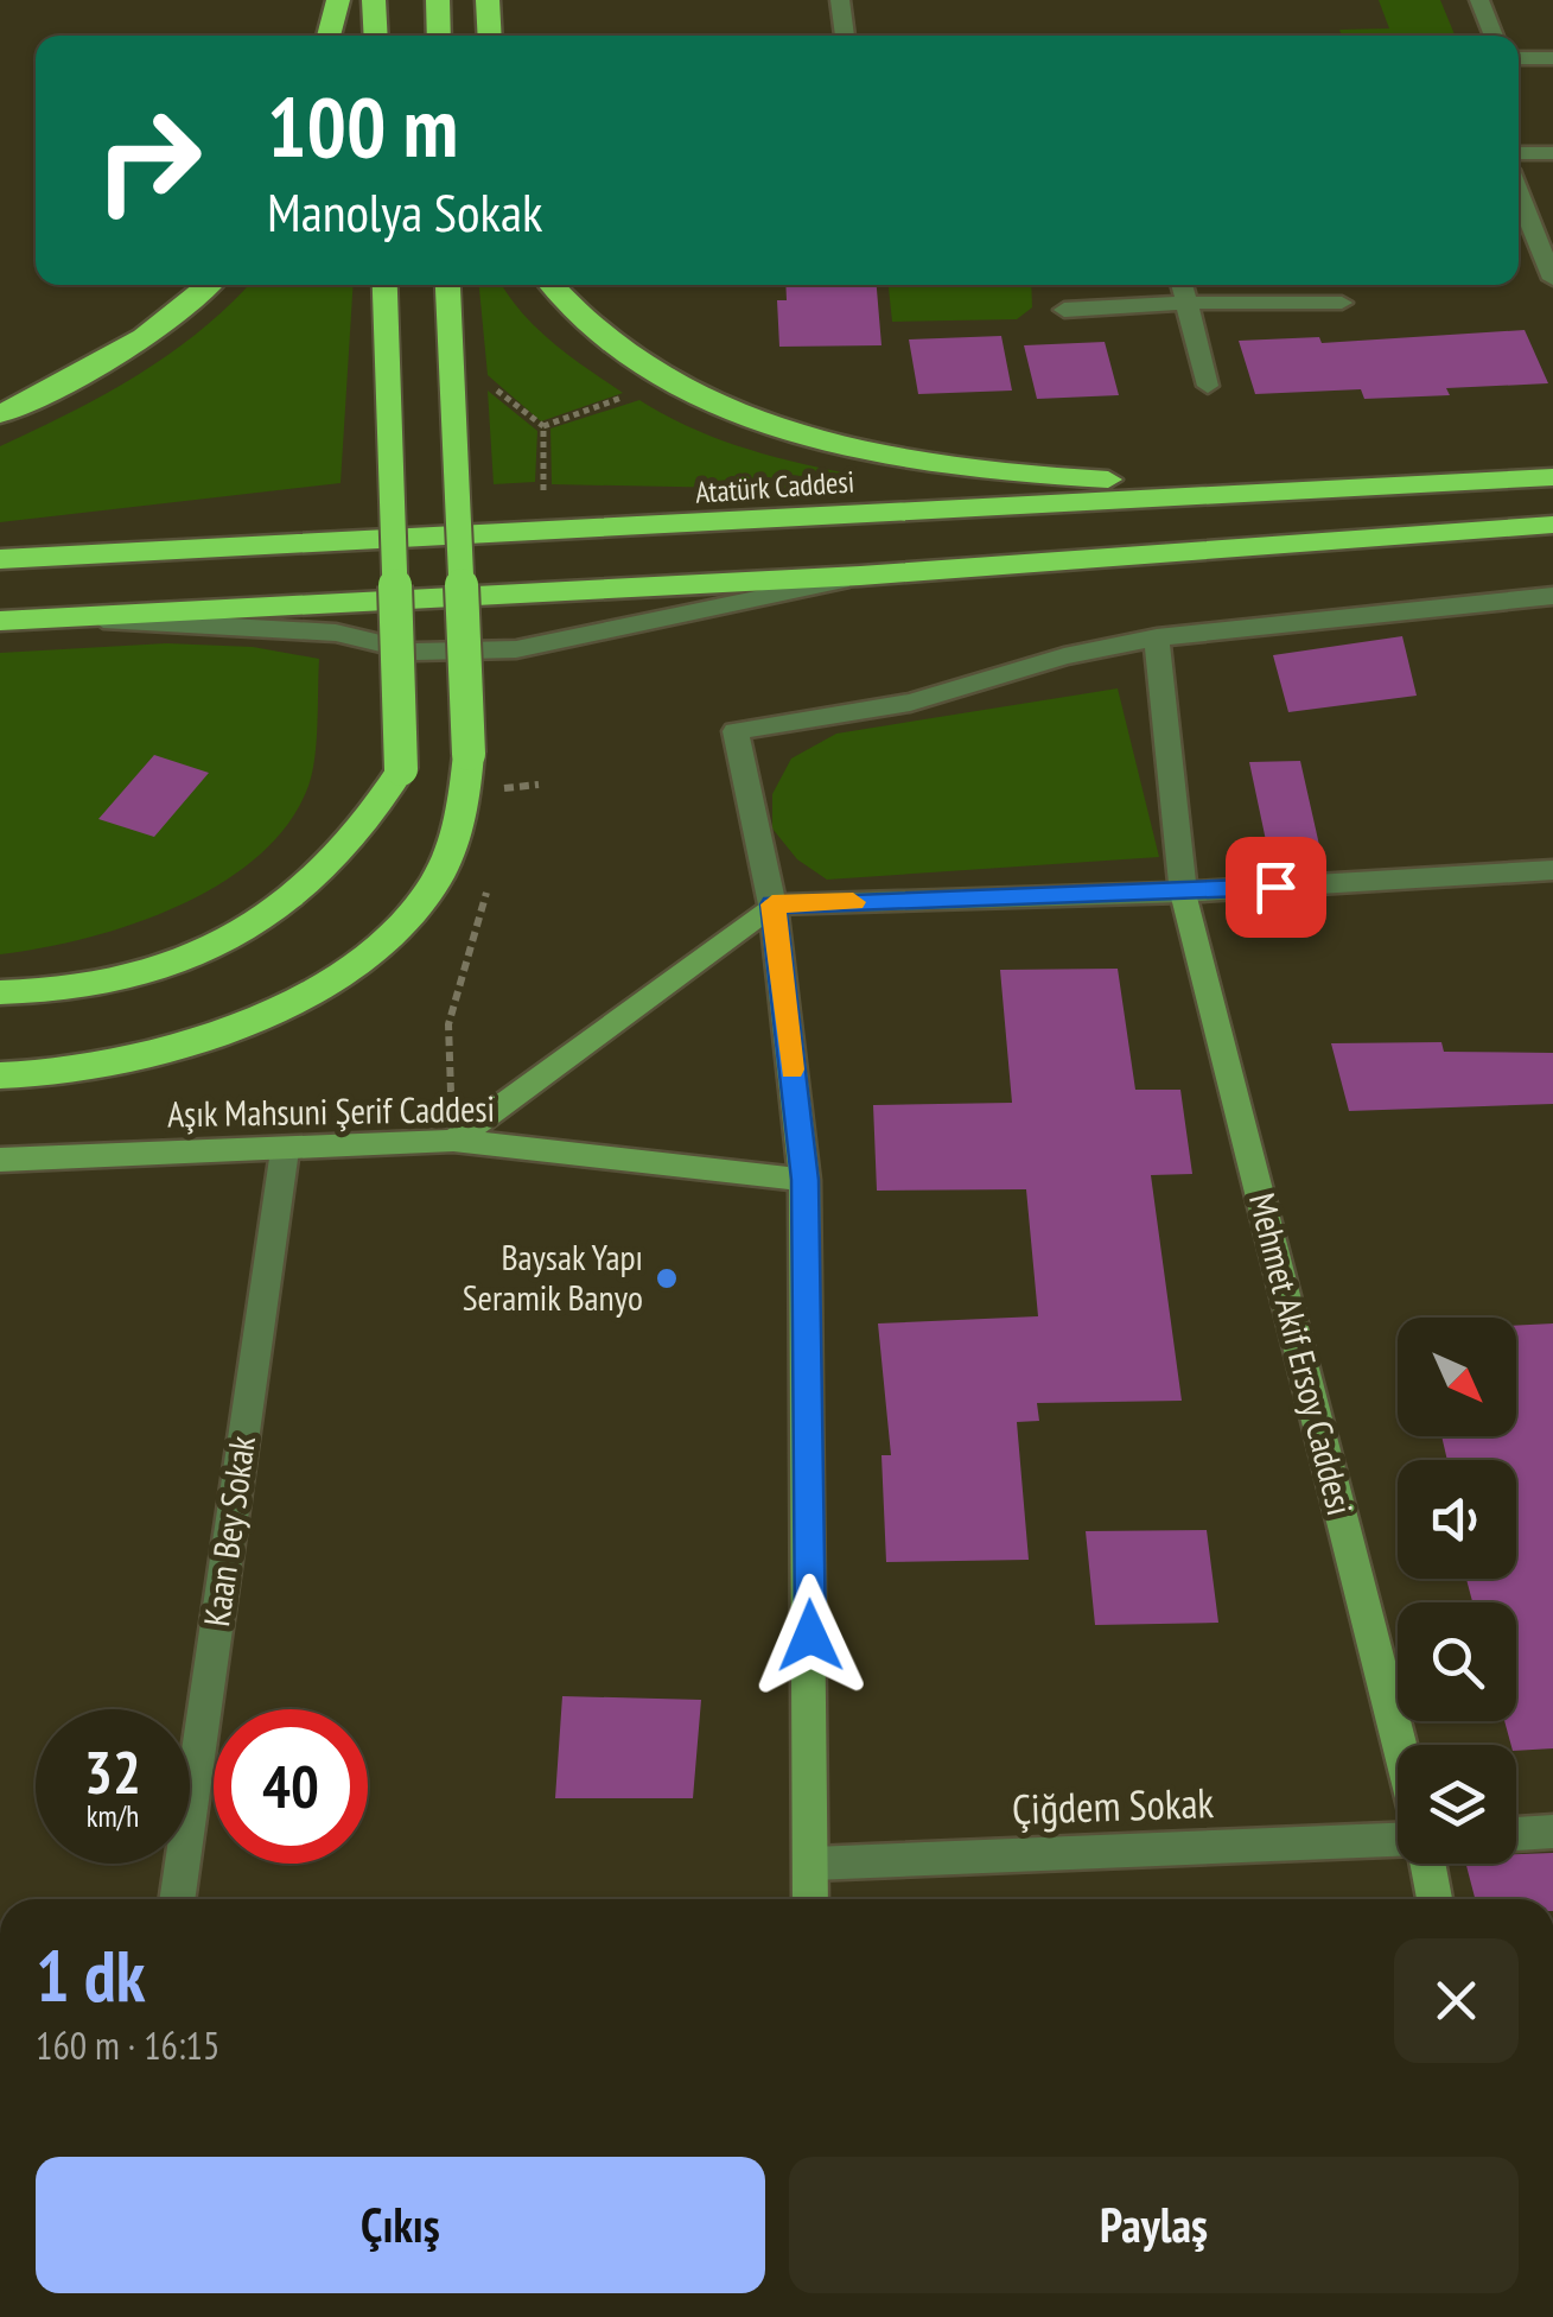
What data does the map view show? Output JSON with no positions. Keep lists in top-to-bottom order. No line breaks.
{"streets":{"highway":["Atatürk Caddesi"],"street":["Aşık Mahsuni Şerif Caddesi","Mehmet Akif Ersoy Caddesi","Kaan Bey Sokak","Çiğdem Sokak"]},"crossings":[["Aşık Mahsuni Şerif Caddesi","Kaan Bey Sokak"]],"places":["Baysak Yapı Seramik Banyo"],"north":"bottom right","page":{"turn":["100 m","Manolya Sokak"],"speed":"32 km/h","limit":"40","heading":["1 dk","160 m · 16:15"],"buttons":["Çıkış","Paylaş"]}}
